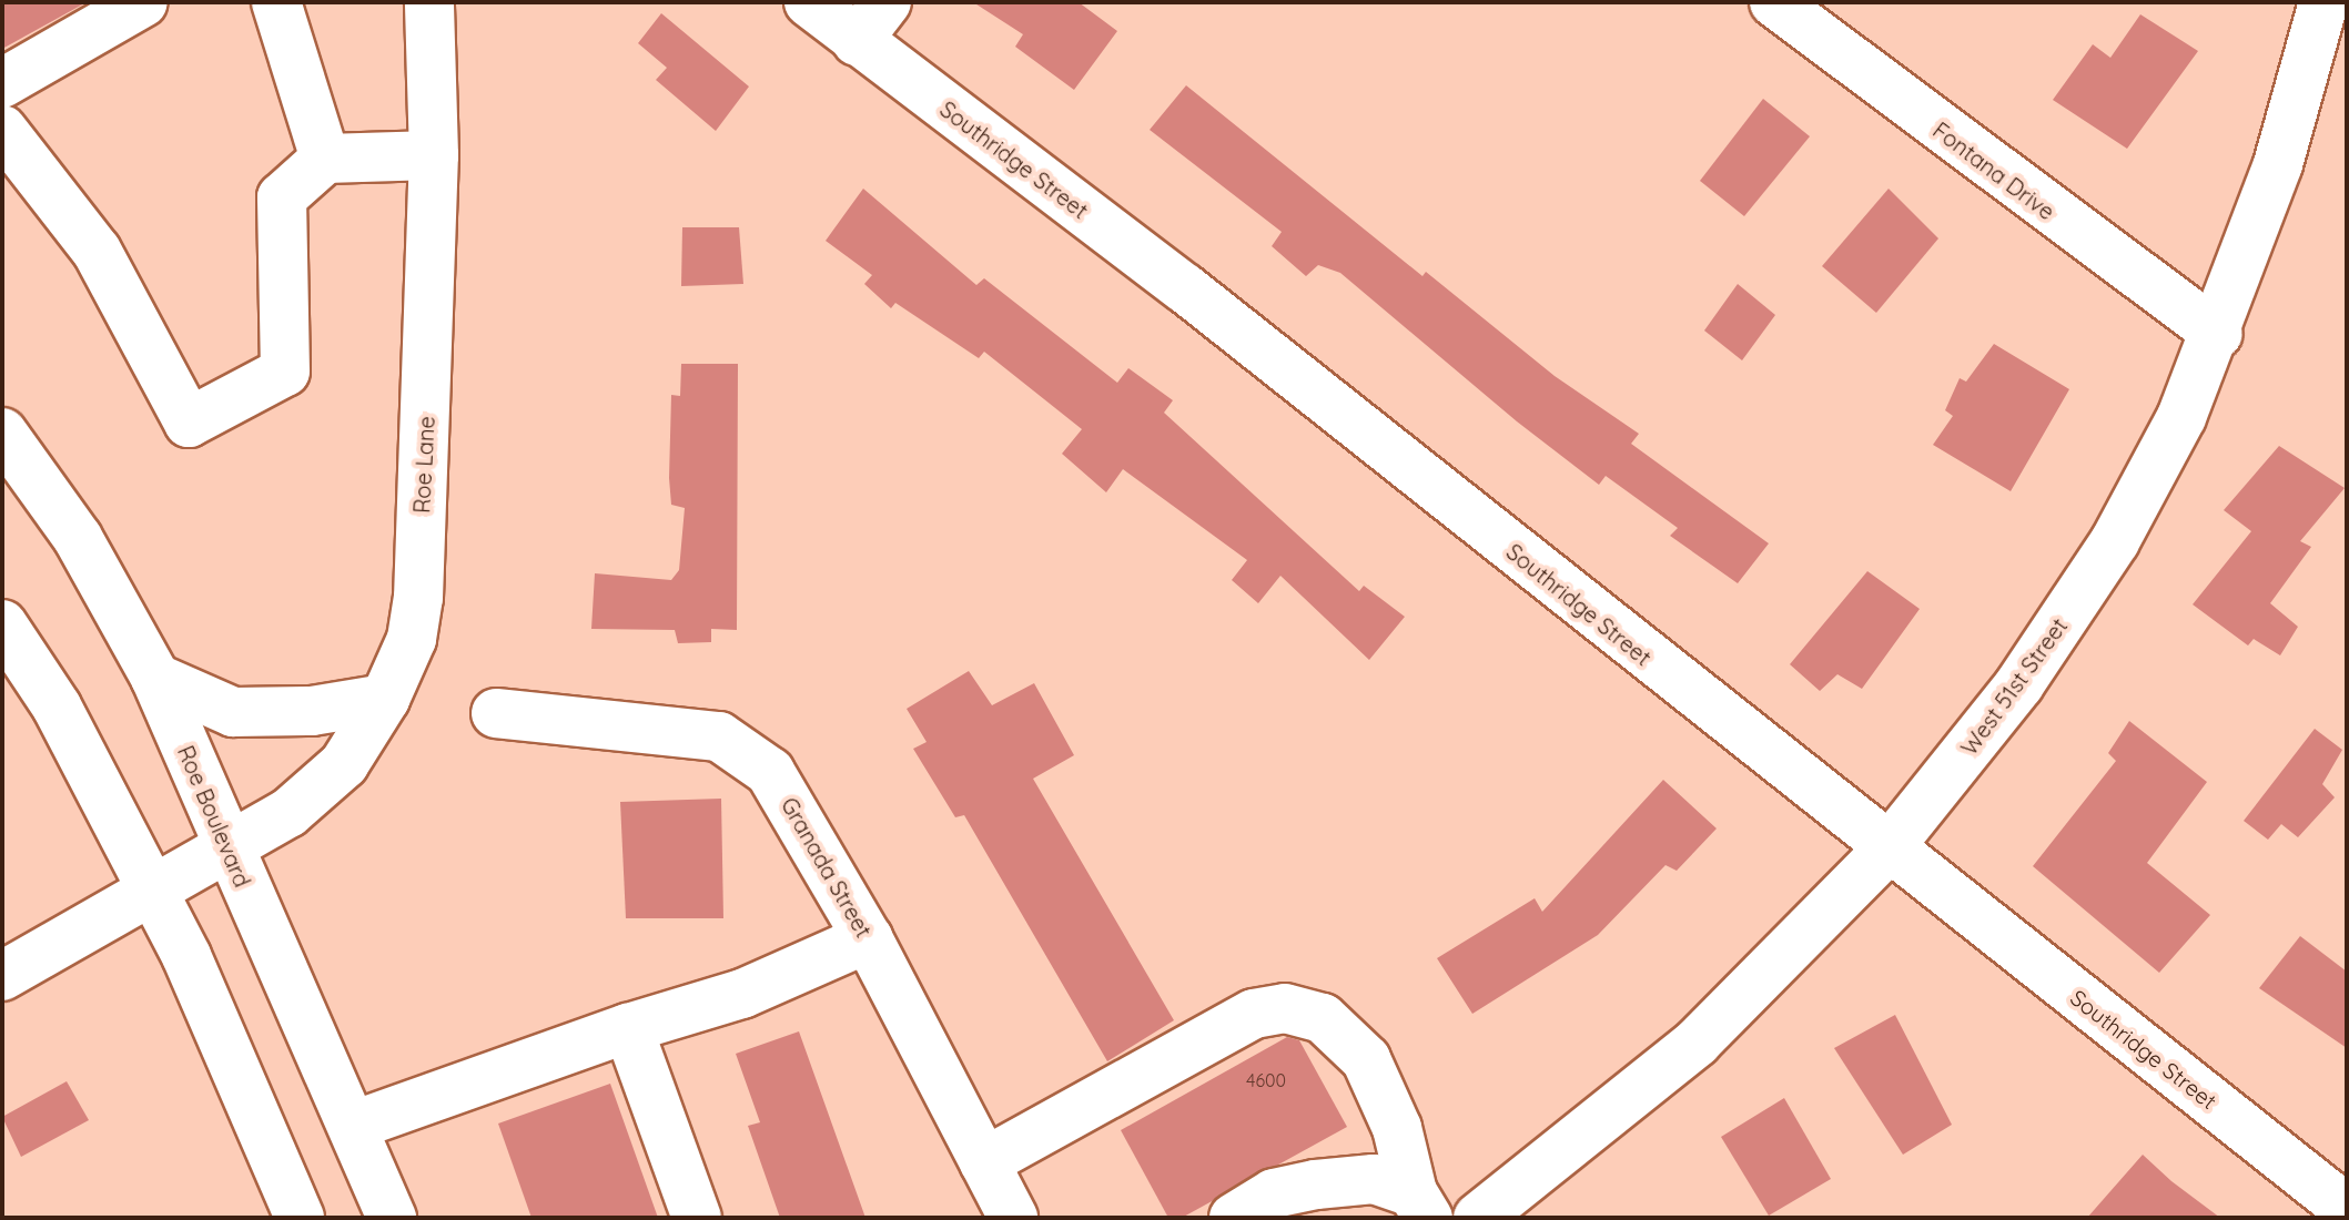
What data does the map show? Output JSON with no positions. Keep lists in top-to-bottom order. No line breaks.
{"streets":{"street":["Southridge Street","Fontana Drive","Roe Lane","West 51st Street","Roe Boulevard","Granada Street"]},"crossings":[["Southridge Street","West 51st Street"],["Fontana Drive","West 51st Street"],["Roe Lane","Roe Boulevard"]],"house_numbers":["4600"]}
